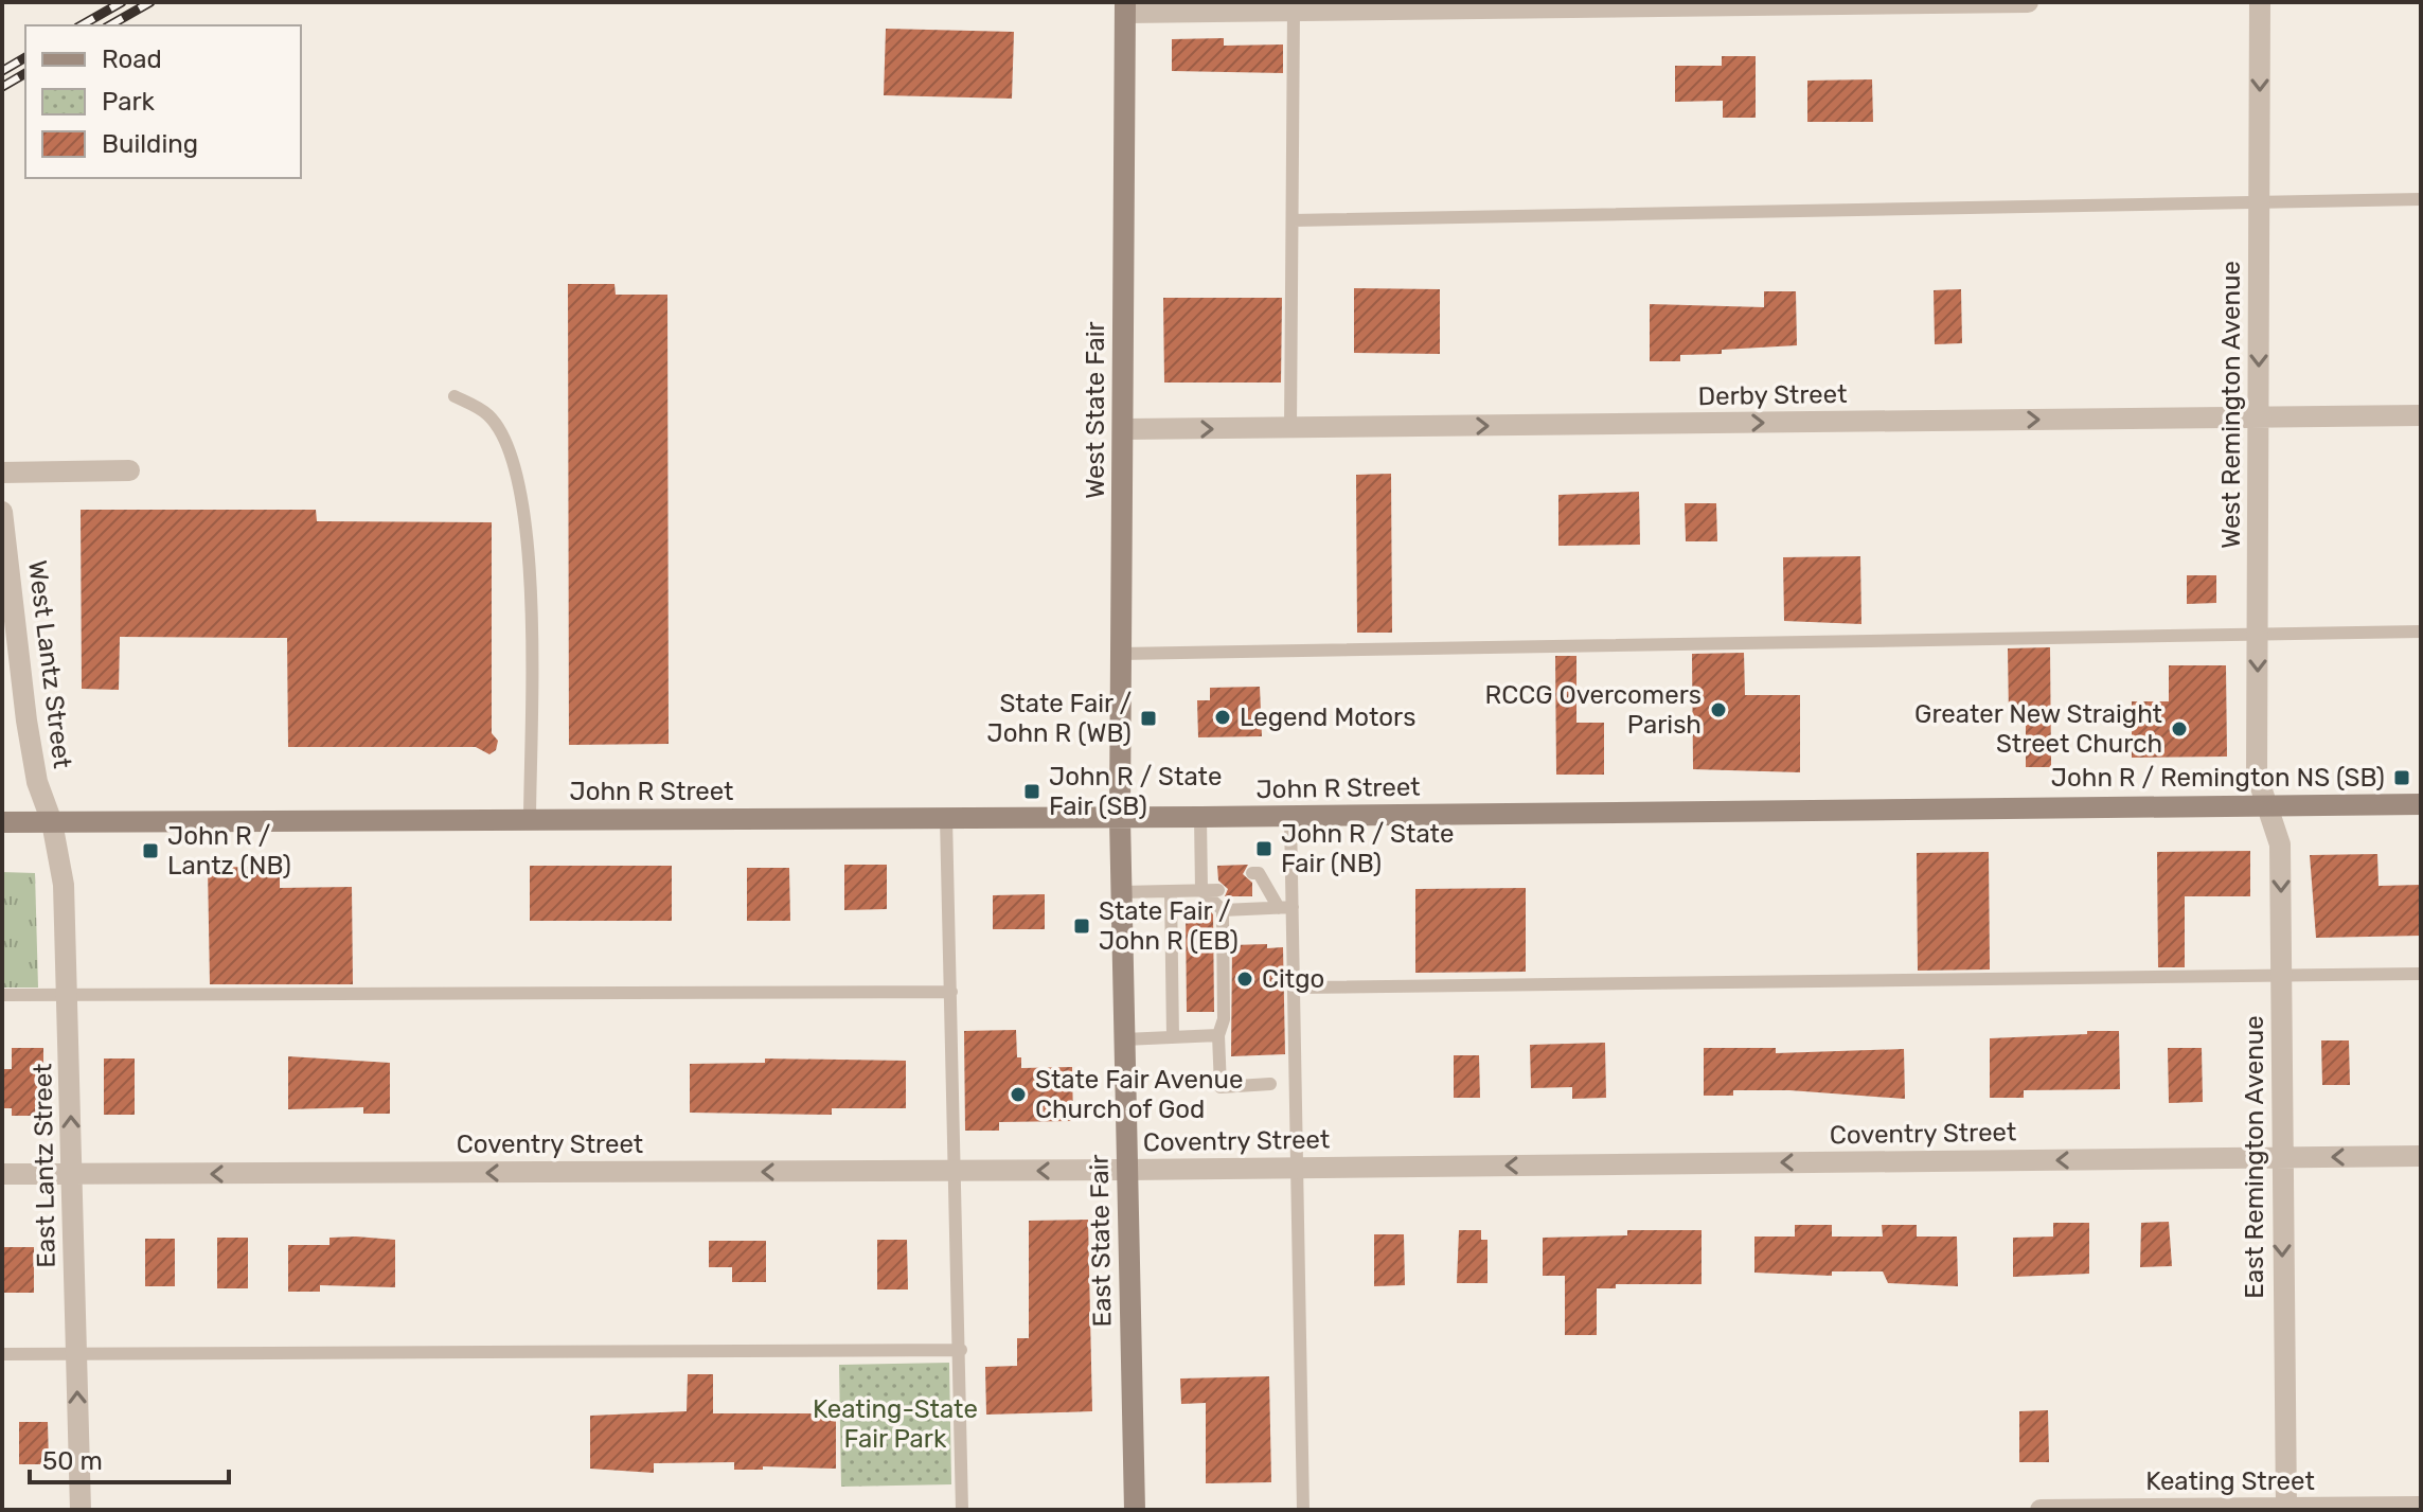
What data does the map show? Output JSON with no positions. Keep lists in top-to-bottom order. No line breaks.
{"streets":{"main road":["West State Fair","John R Street","East State Fair"],"street":["Derby Street","West Remington Avenue","West Lantz Street","Coventry Street","East Remington Avenue","East Lantz Street","Keating Street"]},"crossings":[["Derby Street","West Remington Avenue"],["Derby Street","West State Fair"],["West Remington Avenue","John R Street"],["West Remington Avenue","East Remington Avenue"],["West State Fair","John R Street"],["West State Fair","East State Fair"],["West Lantz Street","John R Street"],["West Lantz Street","East Lantz Street"],["John R Street","East Remington Avenue"],["John R Street","East Lantz Street"],["John R Street","East State Fair"],["Coventry Street","East Remington Avenue"],["Coventry Street","East Lantz Street"],["Coventry Street","East State Fair"],["East Remington Avenue","Keating Street"]],"one_way":["Derby Street","West Remington Avenue","Coventry Street","East Remington Avenue","East Lantz Street"],"parks":["Keating-State Fair Park"],"places":{"other":["RCCG Overcomers Parish","Legend Motors","Greater New Straight Street Church","Citgo","State Fair Avenue Church of God"],"transit":["State Fair / John R (WB)","John R / Remington NS (SB)","John R / State Fair (SB)","John R / State Fair (NB)","John R / Lantz (NB)","State Fair / John R (EB)"]},"legend":["Road","Park","Building"],"scale_bar":"50 m"}
